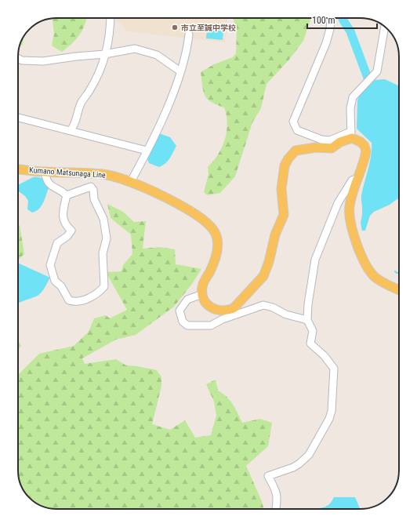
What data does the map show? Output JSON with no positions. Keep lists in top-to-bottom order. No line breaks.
{"streets":{"main road":["Kumano Matsunaga Line"]},"places":["市立至誠中学校"],"scale_bar":"100 m"}
